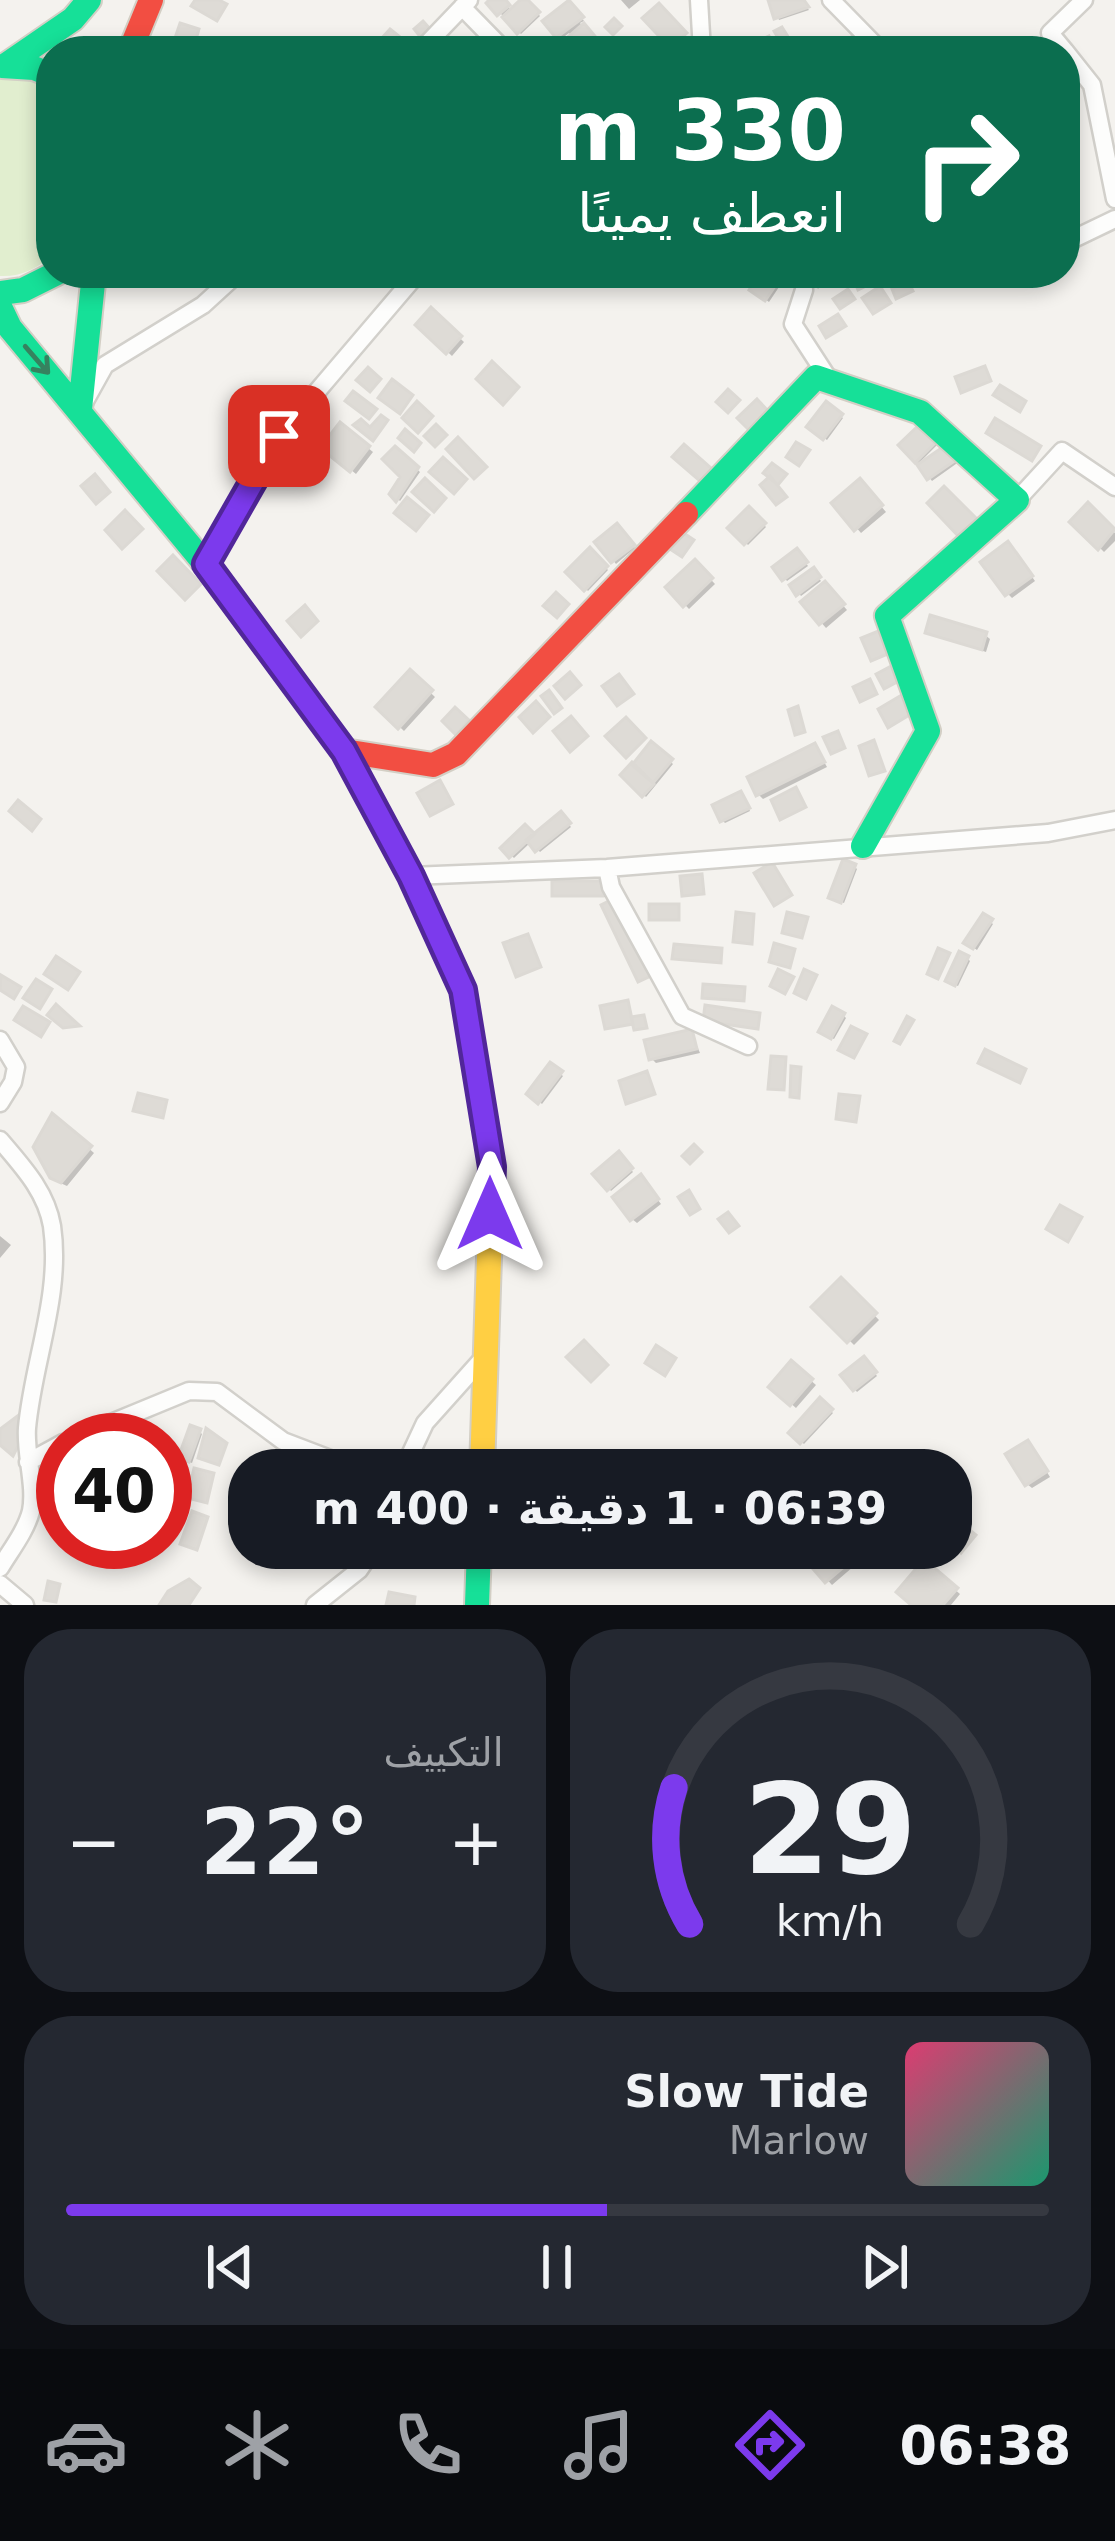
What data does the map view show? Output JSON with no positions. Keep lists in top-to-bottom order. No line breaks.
{"page":{"turn":["330 m","انعطف يمينًا"],"limit":"40","trip":"06:39 · 1 دقيقة · 400 m","tile":"التكييف","heat":["−","22°","+"],"song":["Slow Tide","Marlow"],"tabs":"06:38","gauge":["29","km/h"]}}
